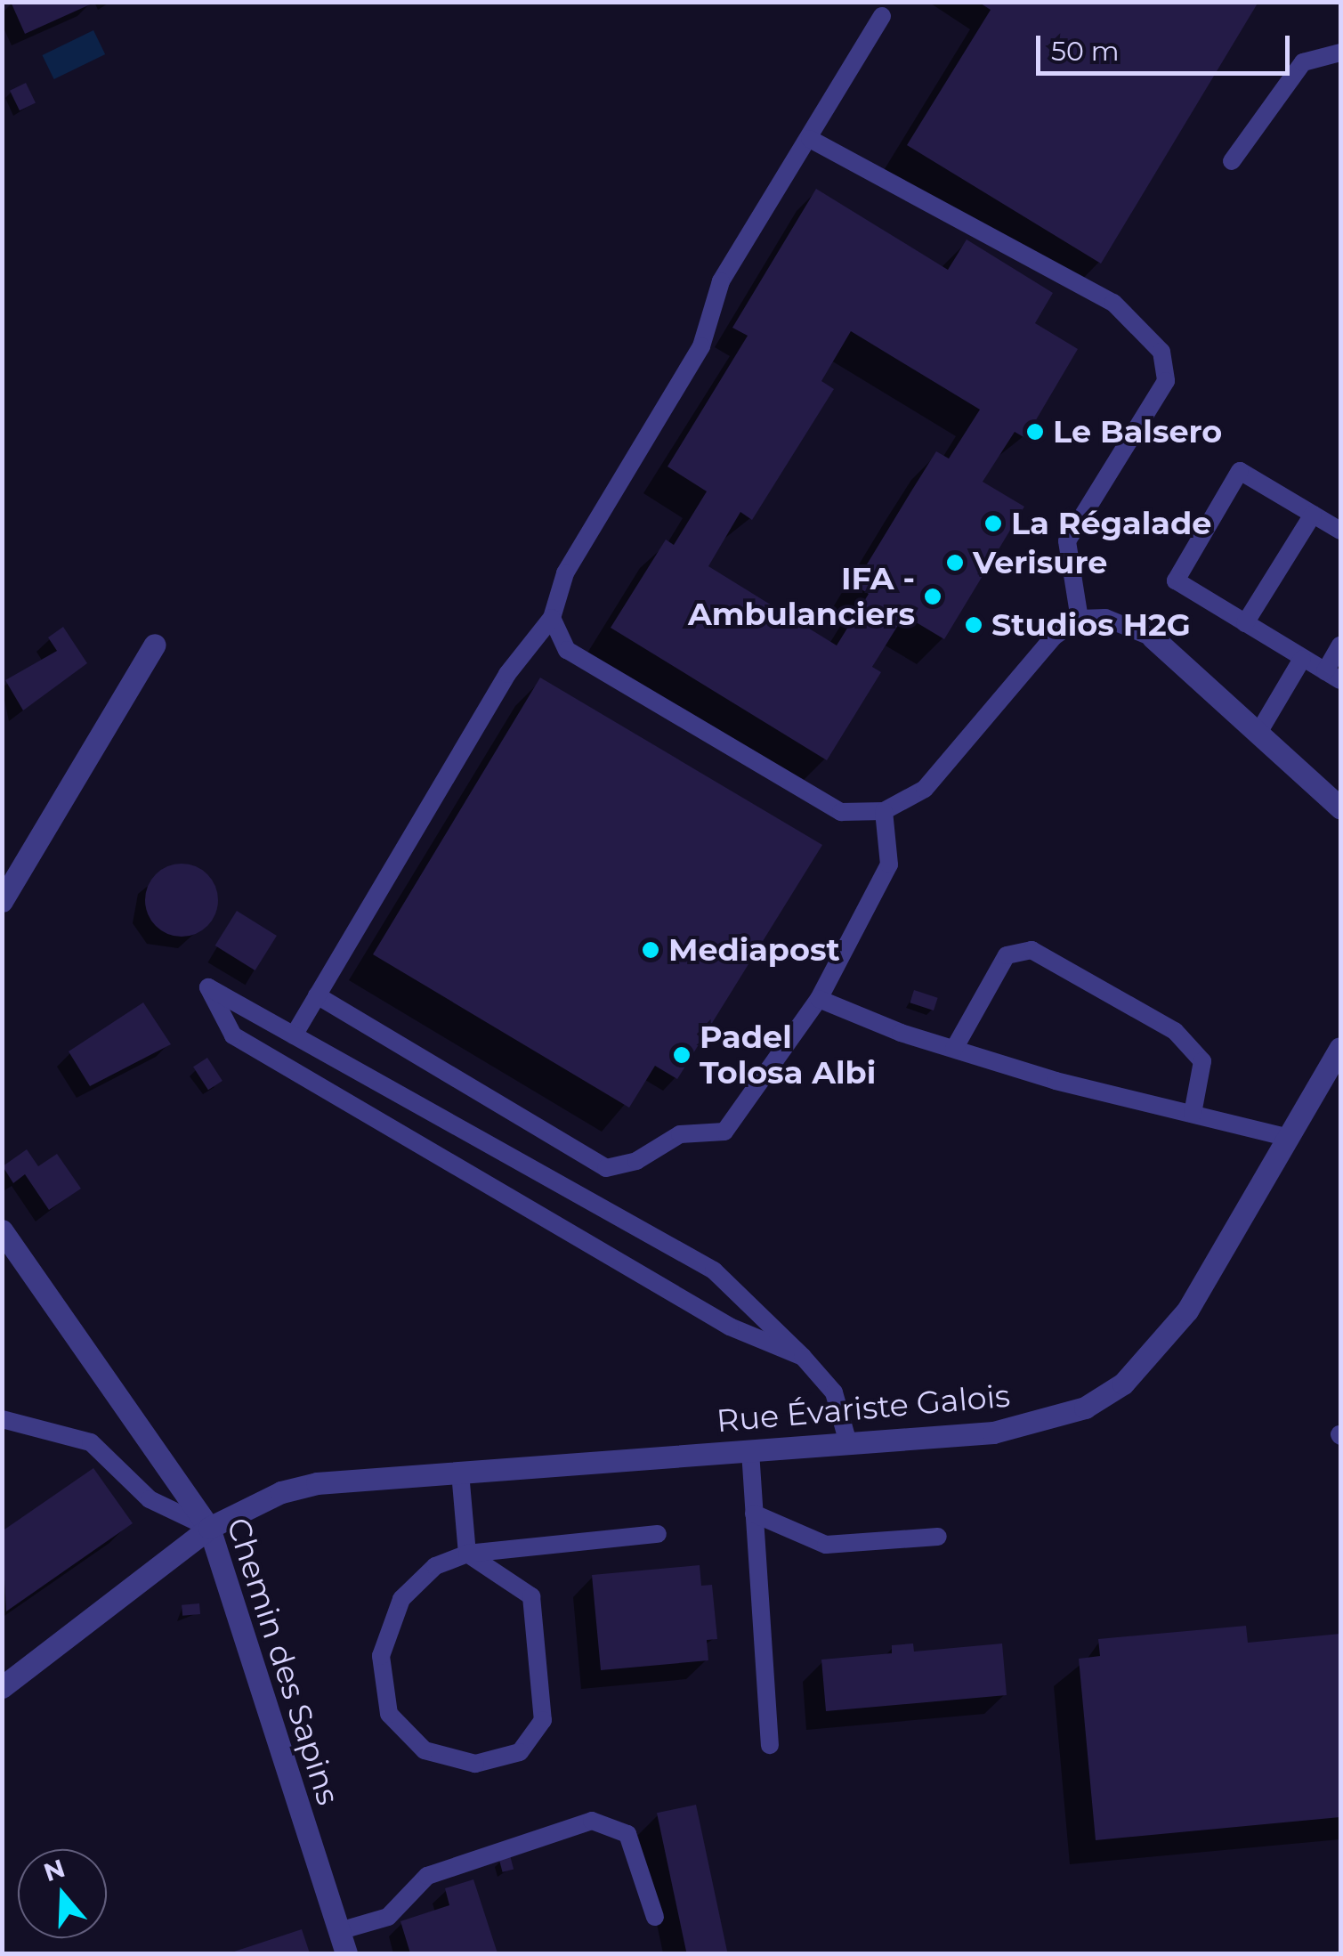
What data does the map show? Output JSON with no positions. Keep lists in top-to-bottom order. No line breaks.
{"streets":{"street":["Rue Évariste Galois","Chemin des Sapins"]},"crossings":[["Rue Évariste Galois","Chemin des Sapins"]],"places":["Le Balsero","La Régalade","Verisure","IFA - Ambulanciers","Studios H2G","Mediapost","Padel Tolosa Albi"],"scale_bar":"50 m","north":"top"}
